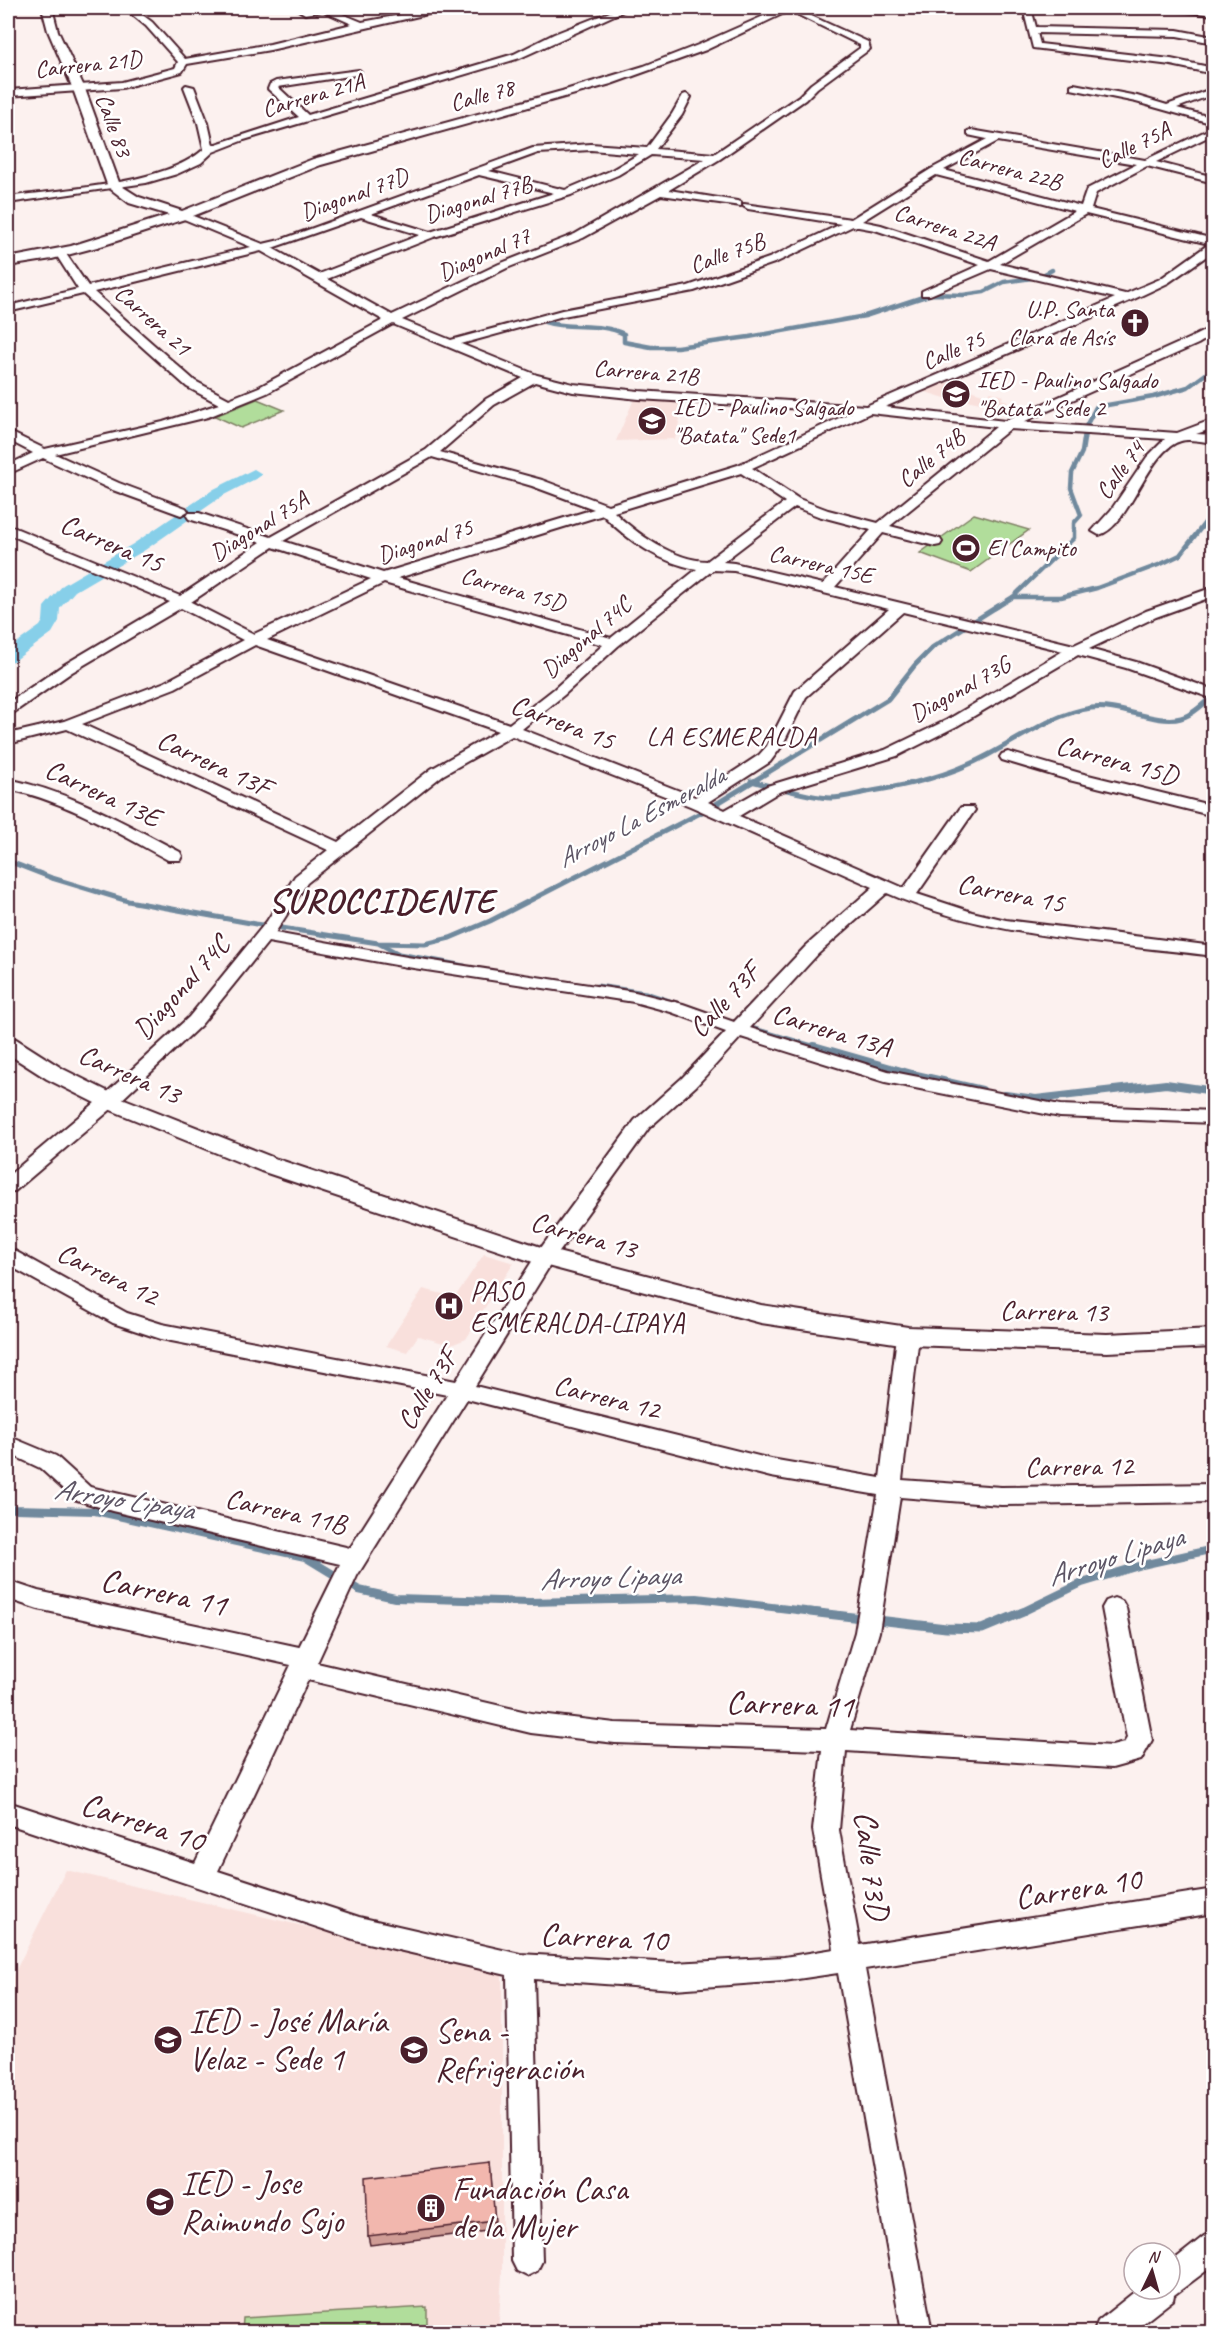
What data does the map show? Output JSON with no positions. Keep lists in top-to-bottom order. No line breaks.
{"streets":{"street":["Carrera 21D","Carrera 21A","Calle 78","Calle 83","Calle 75A","Carrera 22B","Diagonal 77D","Diagonal 77B","Carrera 22A","Calle 75B","Diagonal 77","Carrera 21","Calle 75","Carrera 21B","Calle 74B","Calle 74","Diagonal 75A","Diagonal 75","Carrera 15","Carrera 15E","Carrera 15D","Diagonal 74C","Diagonal 73G","Carrera 13F","Carrera 13E","Calle 73F","Carrera 13A","Carrera 13","Carrera 12","Carrera 11B","Carrera 11","Carrera 10","Calle 73D"]},"crossings":[["Carrera 21D","Calle 83"],["Carrera 21A","Calle 83"],["Calle 78","Calle 83"],["Calle 78","Diagonal 77"],["Calle 78","Carrera 21B"],["Calle 83","Carrera 21B"],["Calle 75A","Carrera 22B"],["Calle 75A","Carrera 22A"],["Carrera 22B","Calle 75B"],["Carrera 22B","Calle 75"],["Diagonal 77D","Diagonal 77B"],["Diagonal 77D","Diagonal 77"],["Diagonal 77D","Carrera 21"],["Diagonal 77D","Carrera 21B"],["Diagonal 77B","Carrera 21B"],["Carrera 22A","Calle 75B"],["Carrera 22A","Diagonal 77"],["Carrera 22A","Calle 75"],["Calle 75B","Carrera 21B"],["Diagonal 77","Carrera 21"],["Diagonal 77","Carrera 21B"],["Diagonal 77","Carrera 15D"],["Calle 75","Carrera 21B"],["Calle 75","Diagonal 75"],["Carrera 21B","Calle 74B"],["Carrera 21B","Calle 74"],["Carrera 21B","Diagonal 75A"],["Carrera 21B","Diagonal 75"],["Calle 74B","Carrera 15E"],["Diagonal 75A","Carrera 15"],["Diagonal 75A","Carrera 15E"],["Diagonal 75A","Carrera 15D"],["Diagonal 75","Carrera 15"],["Diagonal 75","Carrera 15E"],["Diagonal 75","Carrera 15D"],["Diagonal 75","Carrera 13F"],["Carrera 15","Diagonal 74C"],["Carrera 15","Diagonal 73G"],["Carrera 15","Calle 73F"],["Carrera 15E","Diagonal 74C"],["Carrera 15E","Diagonal 73G"],["Carrera 15D","Diagonal 74C"],["Diagonal 74C","Carrera 13F"],["Diagonal 74C","Carrera 13A"],["Diagonal 74C","Carrera 13"],["Calle 73F","Carrera 13A"],["Calle 73F","Carrera 13"],["Calle 73F","Carrera 12"],["Calle 73F","Carrera 11B"],["Calle 73F","Carrera 11"],["Calle 73F","Carrera 10"],["Carrera 13","Calle 73D"],["Carrera 12","Calle 73D"],["Carrera 11","Calle 73D"],["Carrera 10","Calle 73D"]],"districts":["LA ESMERALDA","SUROCCIDENTE"],"water":["Arroyo La Esmeralda","Arroyo Lipaya"],"places":{"church":["U.P. Santa Clara de Asís"],"school or university":["IED - Paulino Salgado \"Batata\" Sede 2","IED - Paulino Salgado \"Batata'' Sede1","IED - José María Velaz - Sede 1","Sena - Refrigeración","IED - Jose Raimundo Sojo"],"sports":["El Campito"],"hospital":["PASO ESMERALDA-LIPAYA"],"building":["Fundación Casa de la Mujer"]},"north":"top"}
